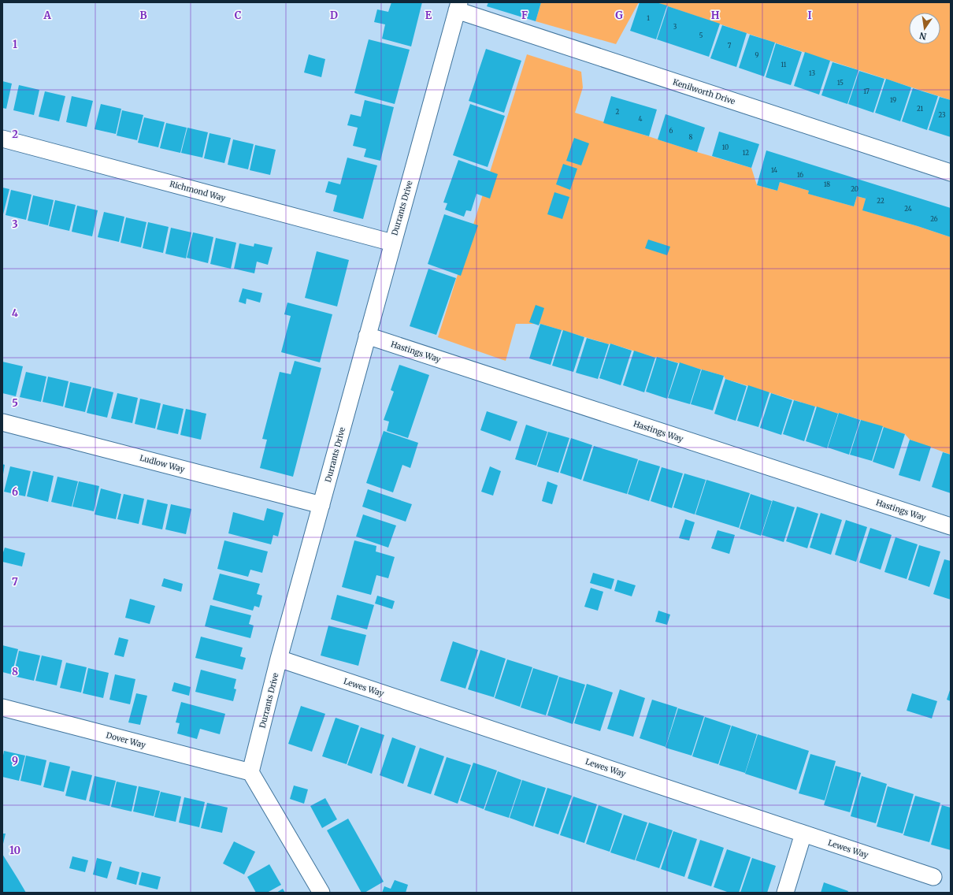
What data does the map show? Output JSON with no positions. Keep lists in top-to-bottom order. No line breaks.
{"streets":{"street":["Kenilworth Drive","Richmond Way","Durrants Drive","Hastings Way","Ludlow Way","Lewes Way","Dover Way"]},"crossings":[["Kenilworth Drive","Durrants Drive"],["Richmond Way","Durrants Drive"],["Durrants Drive","Hastings Way"],["Durrants Drive","Ludlow Way"],["Durrants Drive","Lewes Way"],["Durrants Drive","Dover Way"]],"house_numbers":["1","3","5","7","9","11","13","15","17","19","21","2","23","4","6","8","10","12","14","16","18","20","22","24","26"],"north":"bottom","grid":{"columns":["A","B","C","D","E","F","G","H","I"],"rows":["1","2","3","4","5","6","7","8","9","10"]}}
